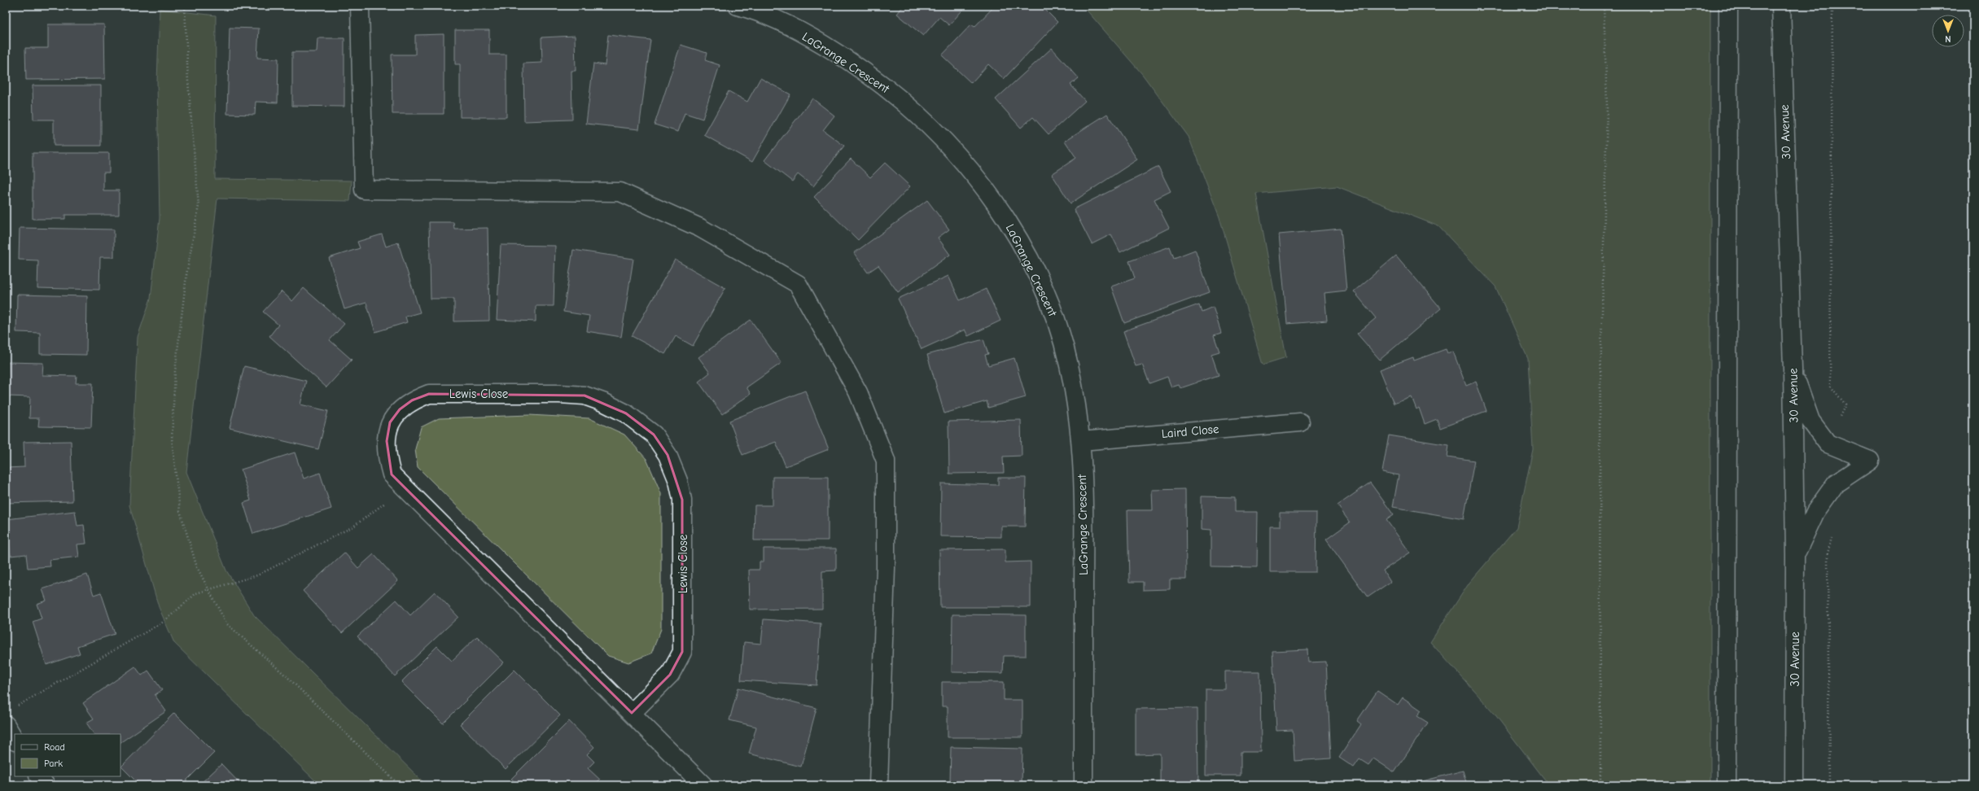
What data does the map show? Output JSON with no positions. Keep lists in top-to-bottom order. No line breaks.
{"streets":{"street":["LaGrange Crescent","30 Avenue","Lewis Close","Laird Close"]},"crossings":[["LaGrange Crescent","Laird Close"]],"legend":["Road","Park"],"north":"bottom"}
